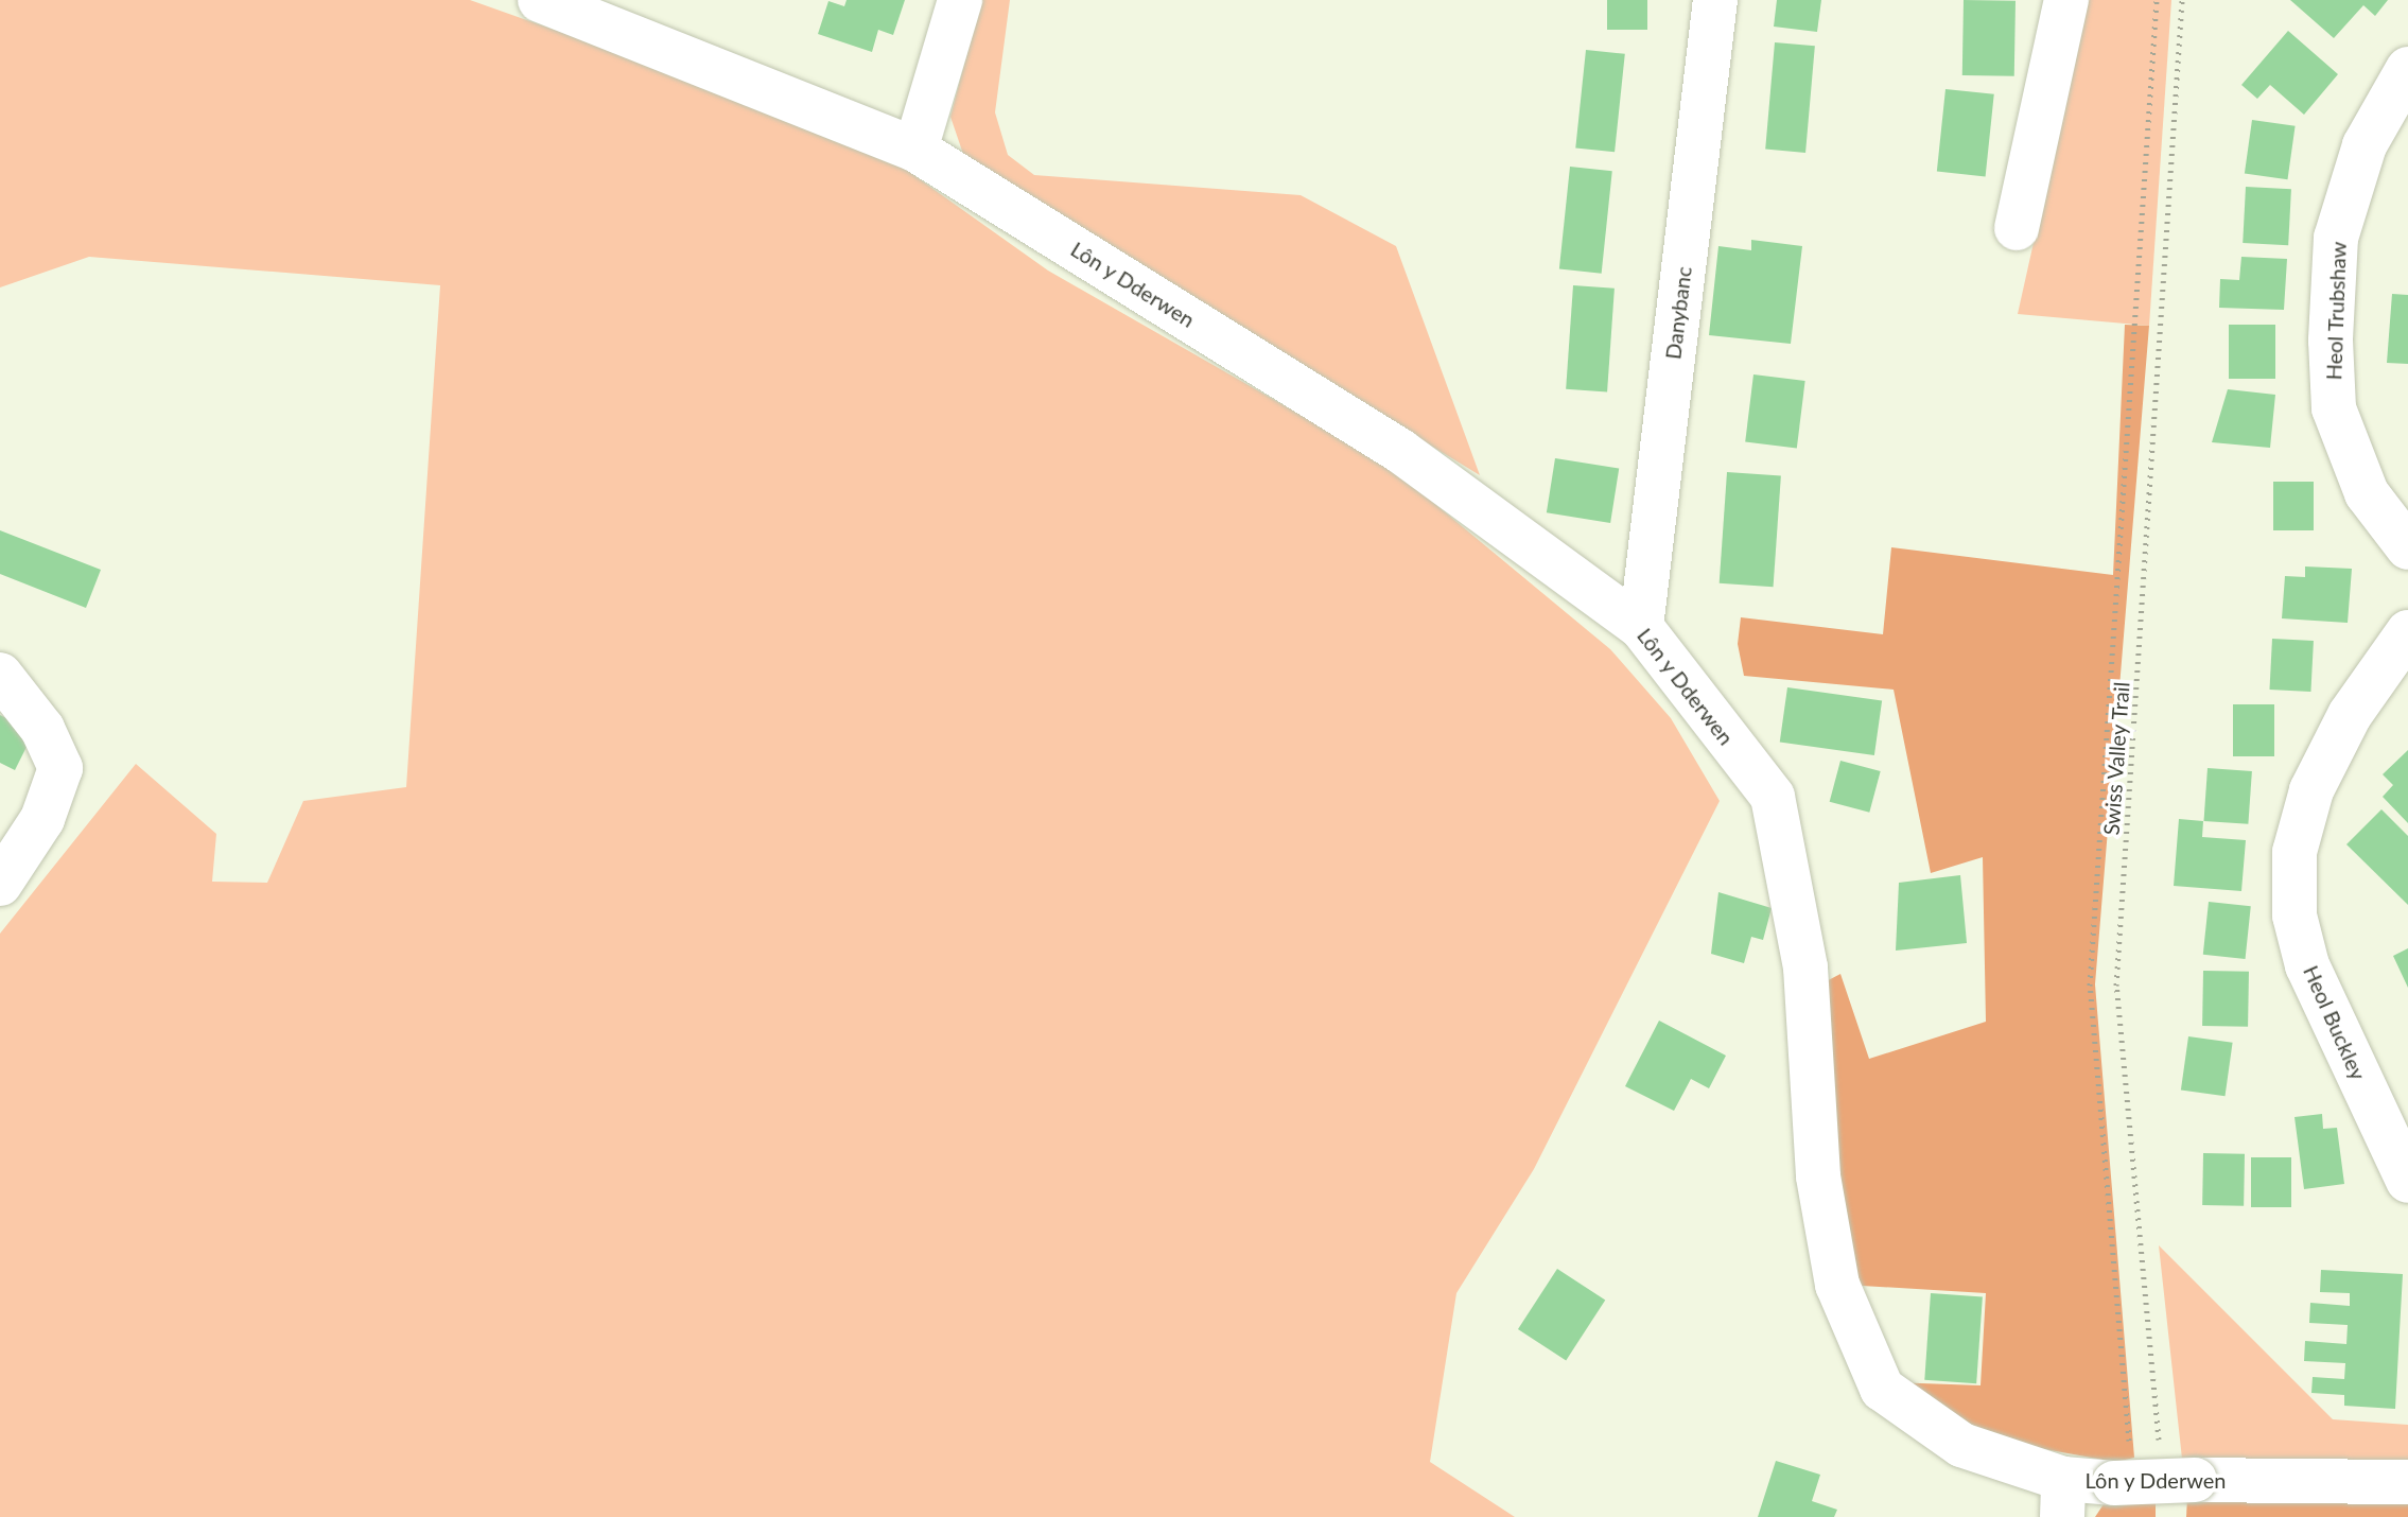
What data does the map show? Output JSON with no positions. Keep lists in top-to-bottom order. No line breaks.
{"streets":{"street":["Lôn y Dderwen","Heol Trubshaw","Danybanc","Heol Buckley"],"path":["Swiss Valley Trail"]},"crossings":[["Lôn y Dderwen","Danybanc"]]}
